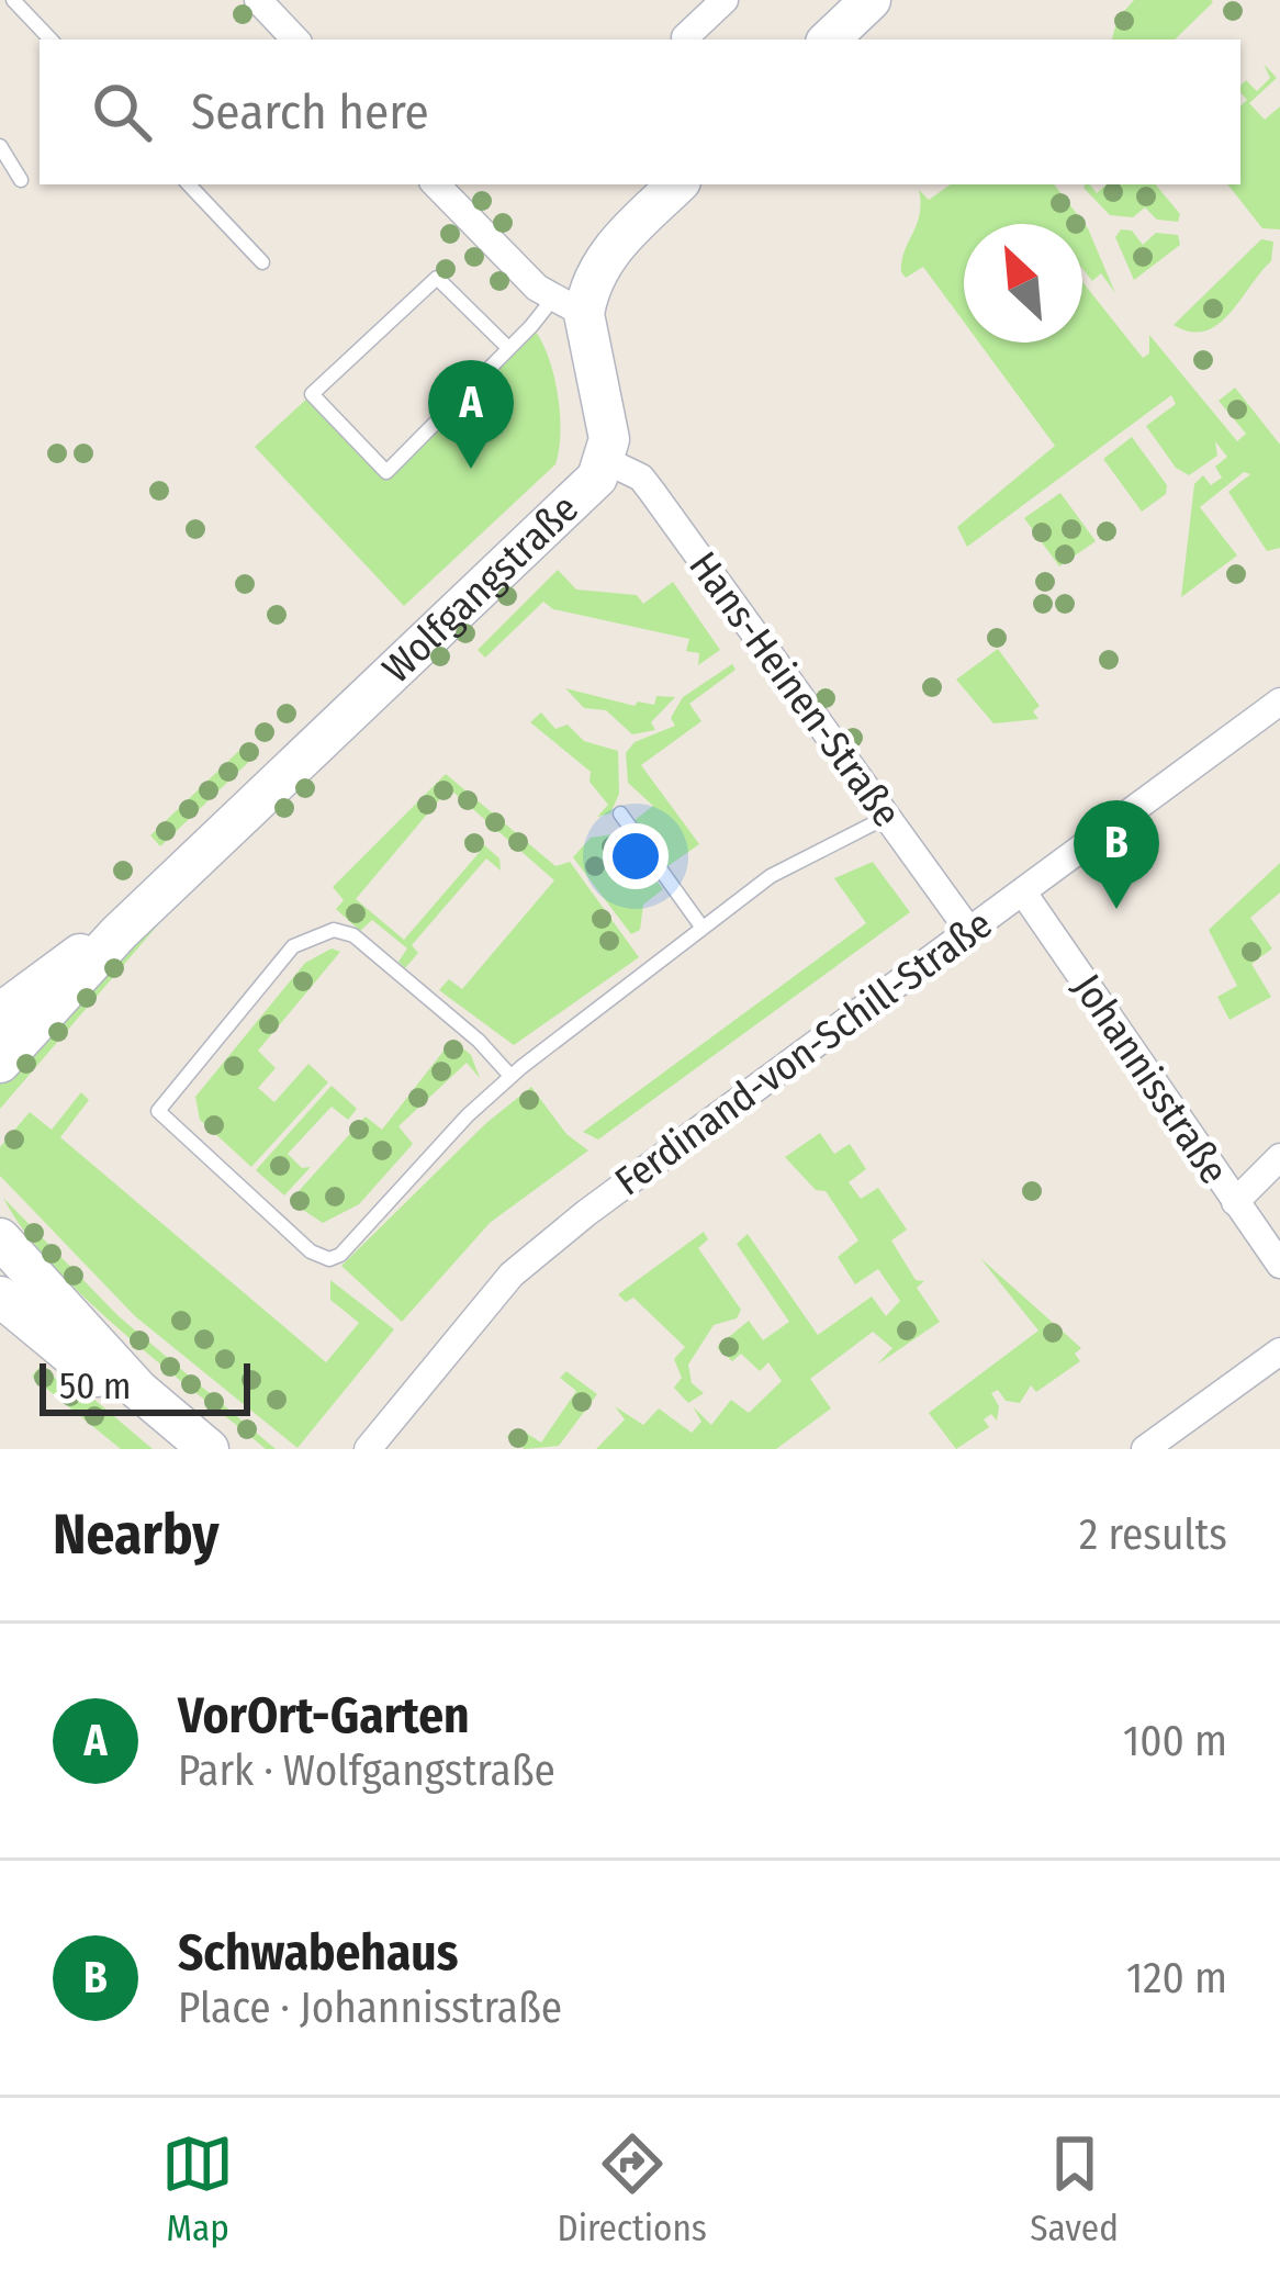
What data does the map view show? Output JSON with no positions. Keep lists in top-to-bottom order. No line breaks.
{"streets":{"main road":["Wolfgangstraße"],"street":["Hans-Heinen-Straße","Ferdinand-von-Schill-Straße","Johannisstraße"]},"crossings":[["Wolfgangstraße","Hans-Heinen-Straße"],["Hans-Heinen-Straße","Ferdinand-von-Schill-Straße"],["Ferdinand-von-Schill-Straße","Johannisstraße"]],"scale_bar":"50 m","north":"top left","page":{"search":"Search here","pins":["A","B"],"scale":"50 m","heading":["Nearby","2 results"],"list":[{"mark":"A","name":"VorOrt-Garten","note":"Park · Wolfgangstraße","value":"100 m"},{"mark":"B","name":"Schwabehaus","note":"Place · Johannisstraße","value":"120 m"}],"nav":["Map","Directions","Saved"]}}
